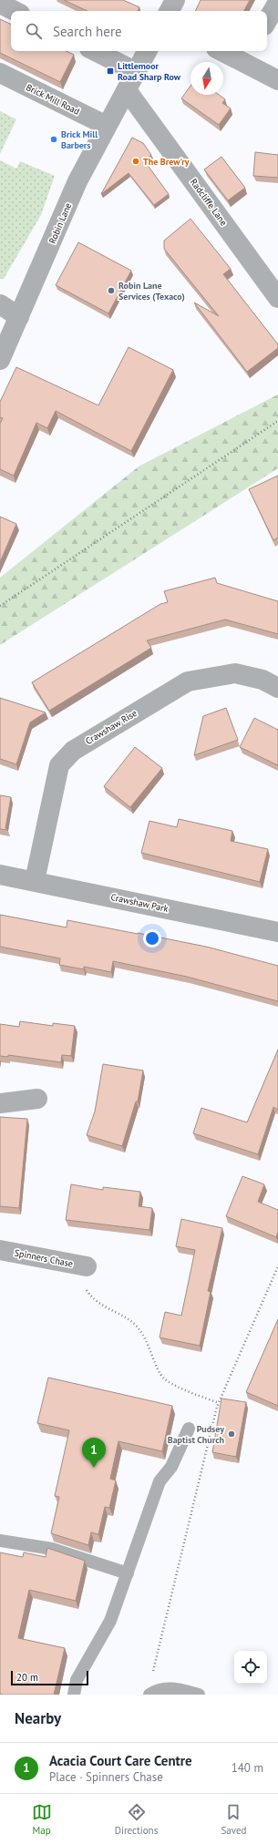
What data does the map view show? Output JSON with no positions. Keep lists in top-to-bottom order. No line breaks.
{"streets":{"street":["Brick Mill Road","Radcliffe Lane","Robin Lane","Crawshaw Rise","Crawshaw Park","Spinners Chase"]},"crossings":[["Brick Mill Road","Robin Lane"],["Radcliffe Lane","Robin Lane"],["Crawshaw Rise","Crawshaw Park"]],"places":{"transit":["Littlemoor Road Sharp Row"],"other":["Brick Mill Barbers","The Brew'ry","Robin Lane Services (Texaco)","Pudsey Baptist Church"]},"scale_bar":"20 m","north":"bottom","page":{"search":"Search here","pins":"1","scale":"20 m","heading":"Nearby","list":[{"mark":"1","name":"Acacia Court Care Centre","note":"Place · Spinners Chase","value":"140 m"}],"nav":["Map","Directions","Saved"]}}
